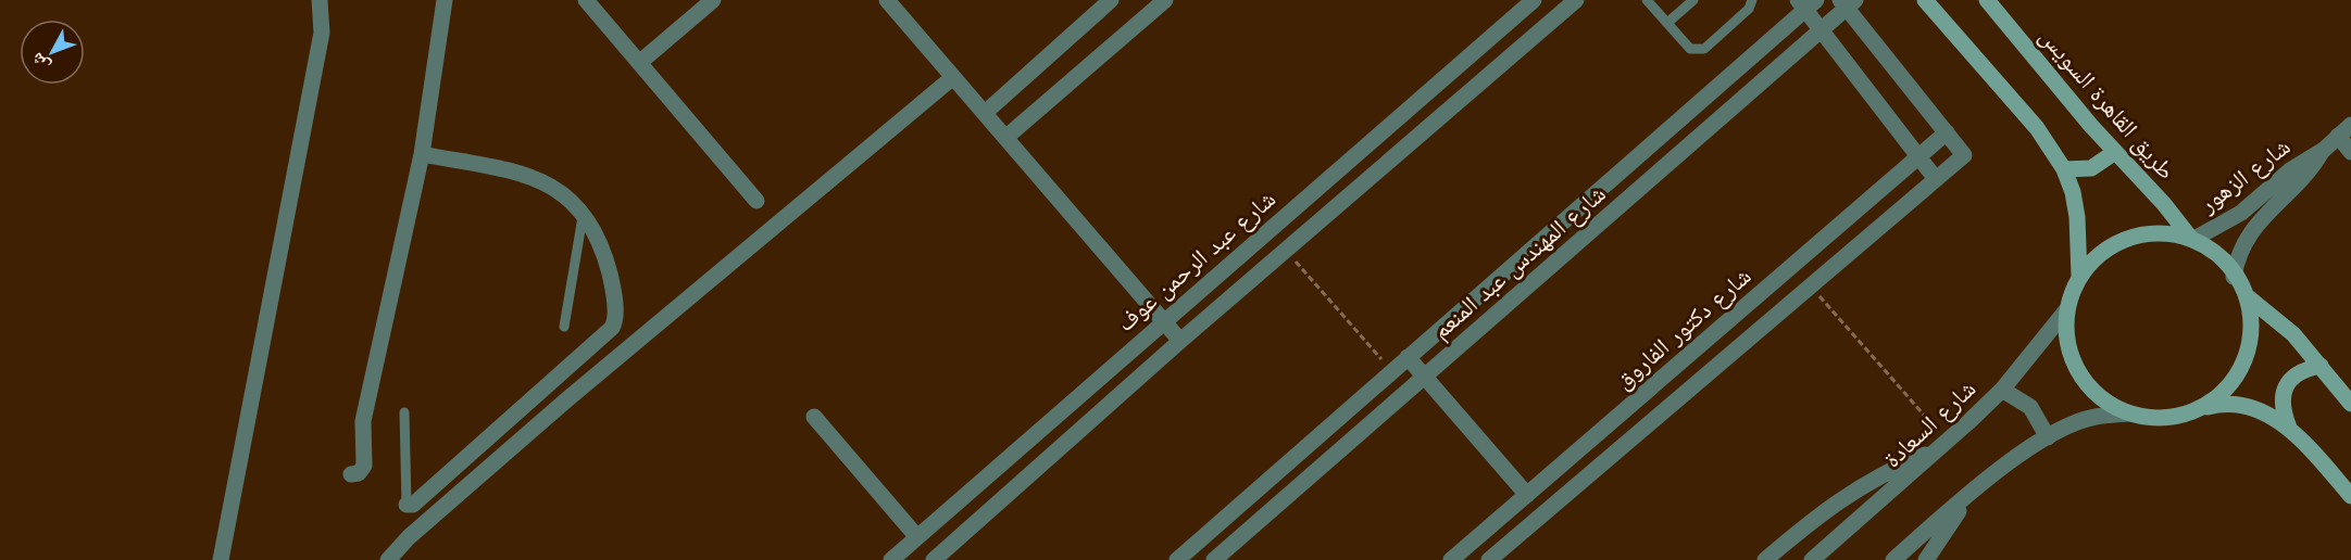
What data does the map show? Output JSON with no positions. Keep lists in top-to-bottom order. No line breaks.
{"streets":{"main road":["طريق القاهرة السويس"],"street":["شارع الزهور","شارع عبد الرحمن عوف","شارع المهندس عبد المنعم","شارع دكتور الفاروق","شارع السعادة"]},"crossings":[["طريق القاهرة السويس","شارع الزهور"],["طريق القاهرة السويس","شارع السعادة"],["شارع الزهور","شارع السعادة"]],"north":"bottom left"}
